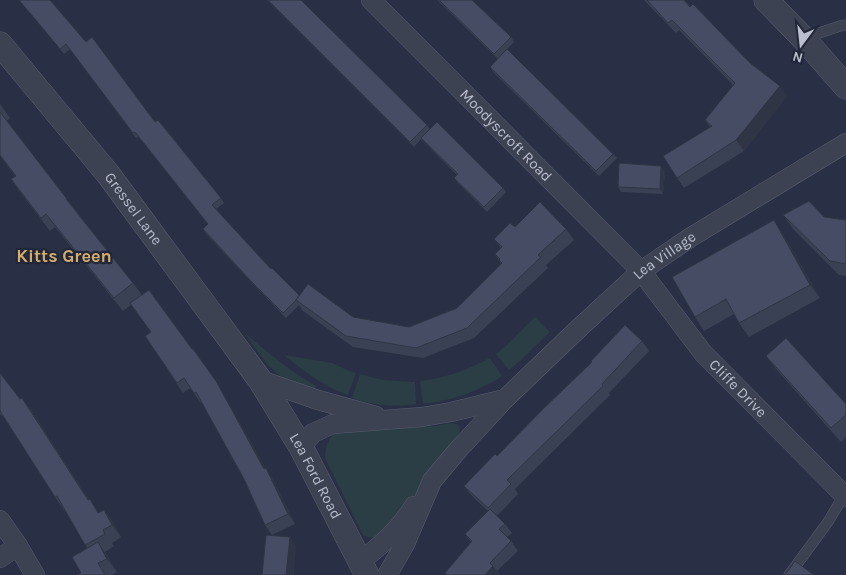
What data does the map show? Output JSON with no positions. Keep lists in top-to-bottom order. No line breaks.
{"streets":{"street":["Moodyscroft Road","Gressel Lane","Lea Village","Cliffe Drive","Lea Ford Road"]},"crossings":[["Moodyscroft Road","Lea Village"],["Moodyscroft Road","Cliffe Drive"],["Gressel Lane","Lea Village"],["Gressel Lane","Lea Ford Road"],["Lea Village","Cliffe Drive"],["Lea Village","Lea Ford Road"]],"districts":["Kitts Green"],"north":"bottom"}
